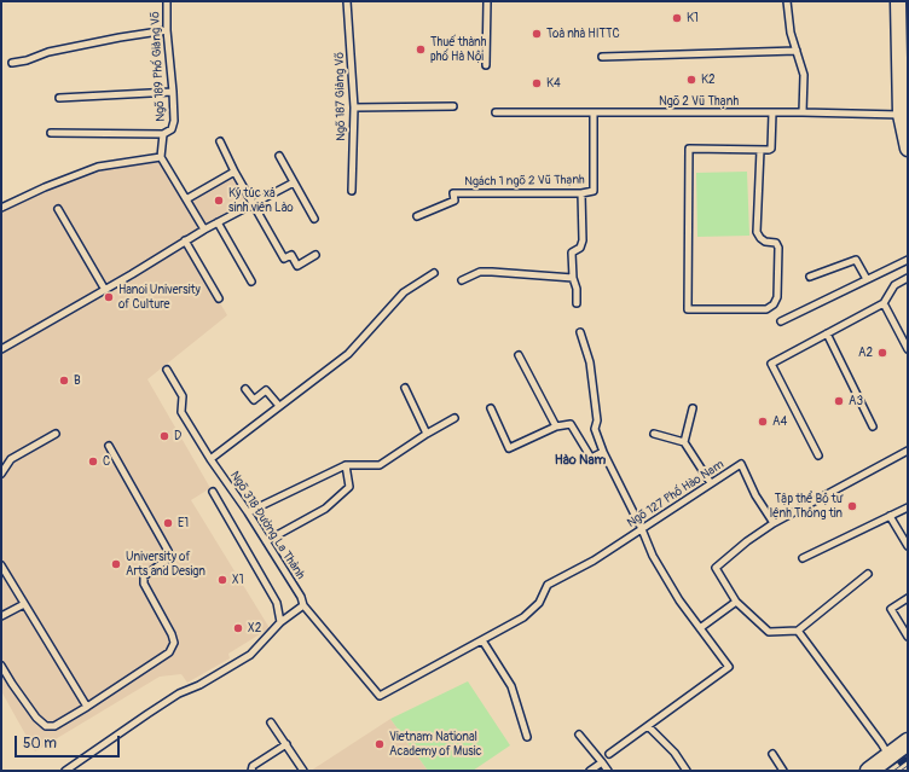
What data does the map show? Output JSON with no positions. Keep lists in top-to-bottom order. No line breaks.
{"streets":{"lane":["Ngõ 189 Phố Giảng Võ","Ngõ 187 Giảng Võ","Ngõ 2 Vũ Thạnh","Ngách 1 ngõ 2 Vũ Thạnh","Ngõ 127 Phố Hào Nam","Ngõ 318 Đường La Thành"]},"crossings":[["Ngõ 2 Vũ Thạnh","Ngách 1 ngõ 2 Vũ Thạnh"],["Ngõ 127 Phố Hào Nam","Ngõ 318 Đường La Thành"]],"districts":["Hào Nam"],"places":["K1","Toà nhà HITTC","Thuế thành phố Hà Nội","K2","K4","Ký túc xá sinh viên Lào","Hanoi University of Culture","A2","B","A3","A4","D","C","Tập thể Bộ tư lệnh Thông tin","E1","University of Arts and Design","X1","X2","Vietnam National Academy of Music"],"scale_bar":"50 m"}
